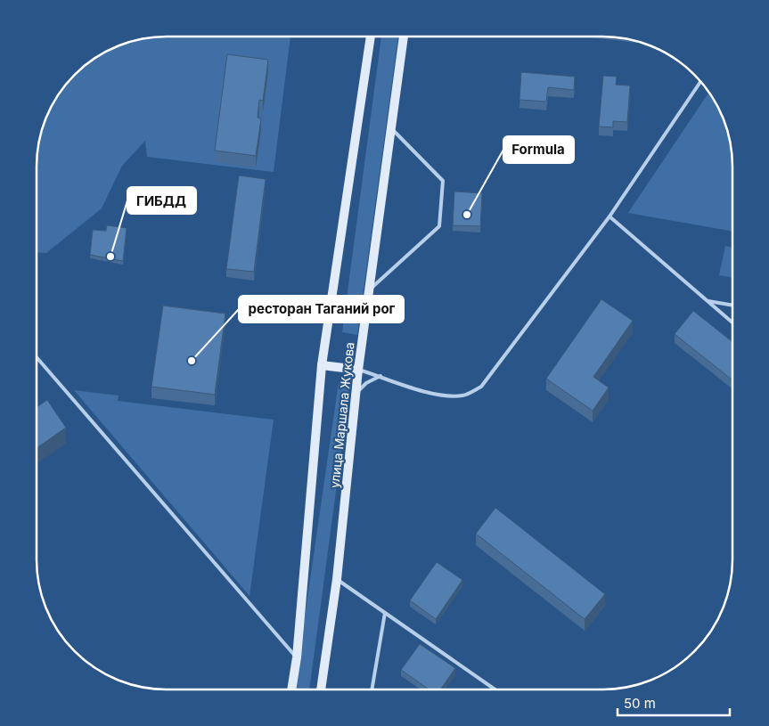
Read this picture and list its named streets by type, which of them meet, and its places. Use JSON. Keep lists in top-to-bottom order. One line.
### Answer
{"streets":{"main road":["улица Маршала Жукова"]},"places":["Formula","ГИБДД","ресторан Таганий рог"],"scale_bar":"50 m"}
